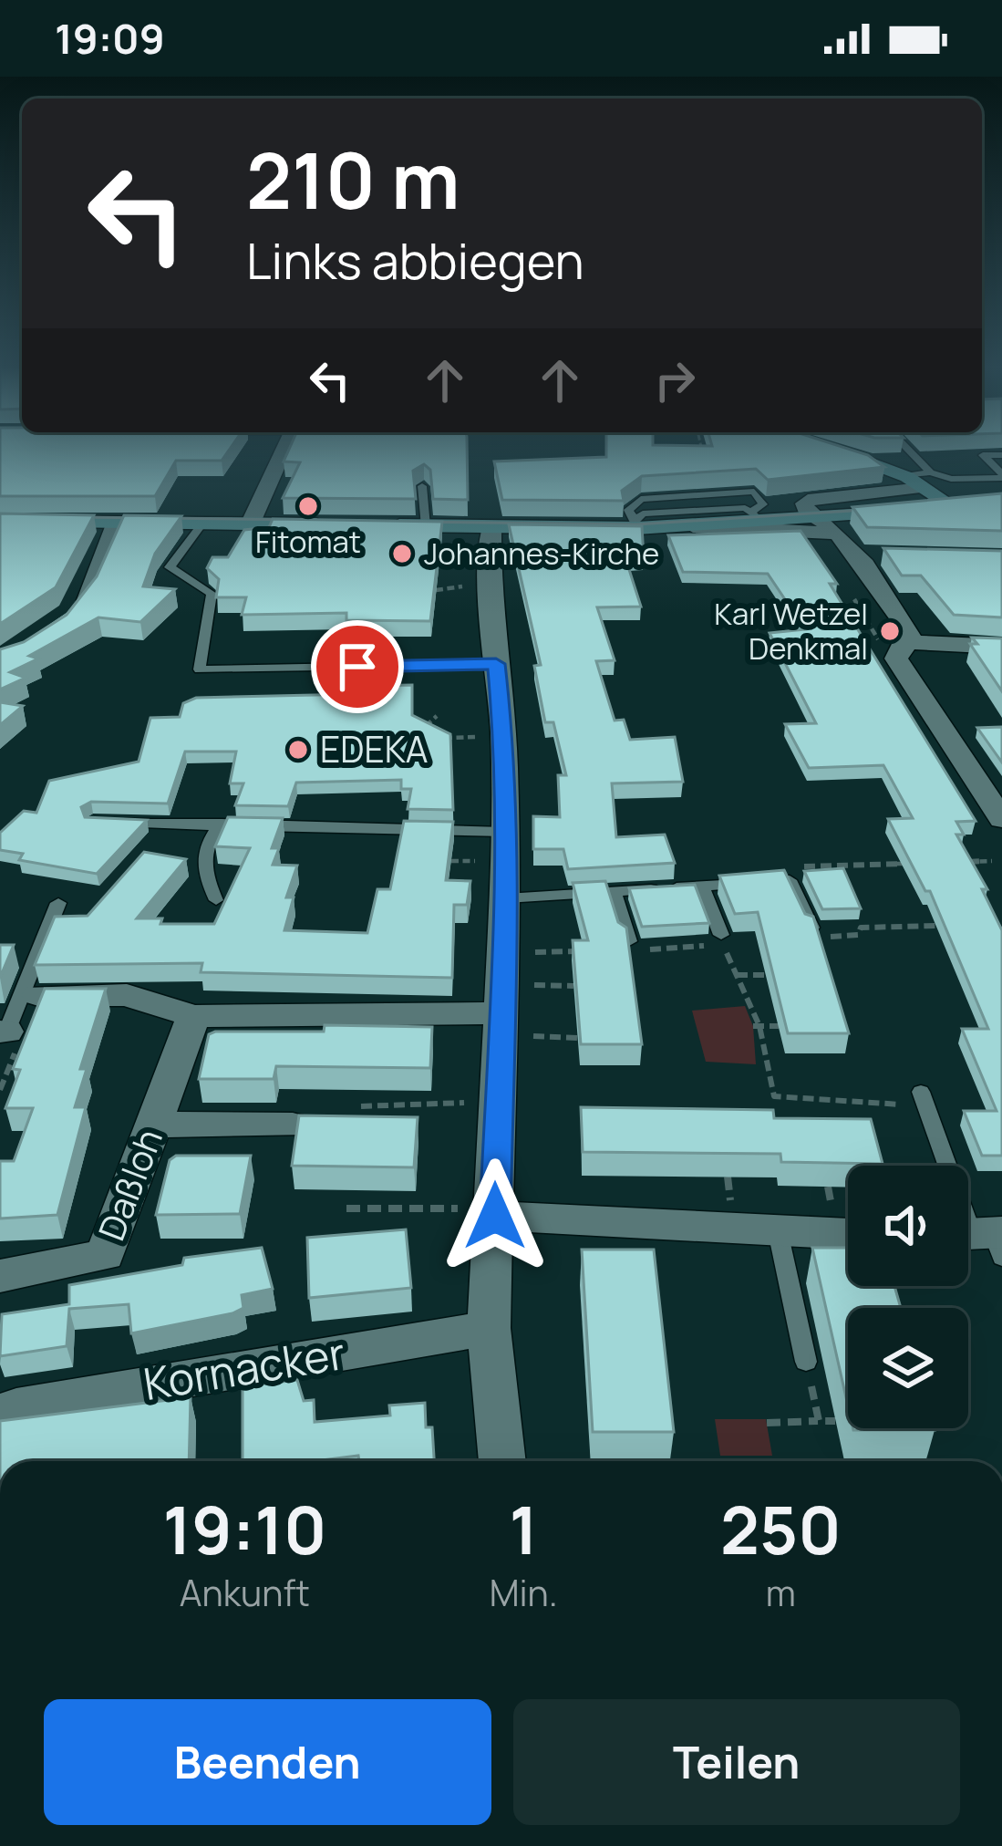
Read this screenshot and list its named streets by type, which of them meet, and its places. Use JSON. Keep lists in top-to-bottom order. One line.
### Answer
{"streets":{"street":["Daßloh","Kornacker"]},"places":["Fitomat","Johannes-Kirche","Karl Wetzel Denkmal","EDEKA"],"page":{"status":"19:09","turn":["210 m","Links abbiegen"],"eta":["19:10","Ankunft","1","Min.","250","m"],"buttons":["Beenden","Teilen"]}}
